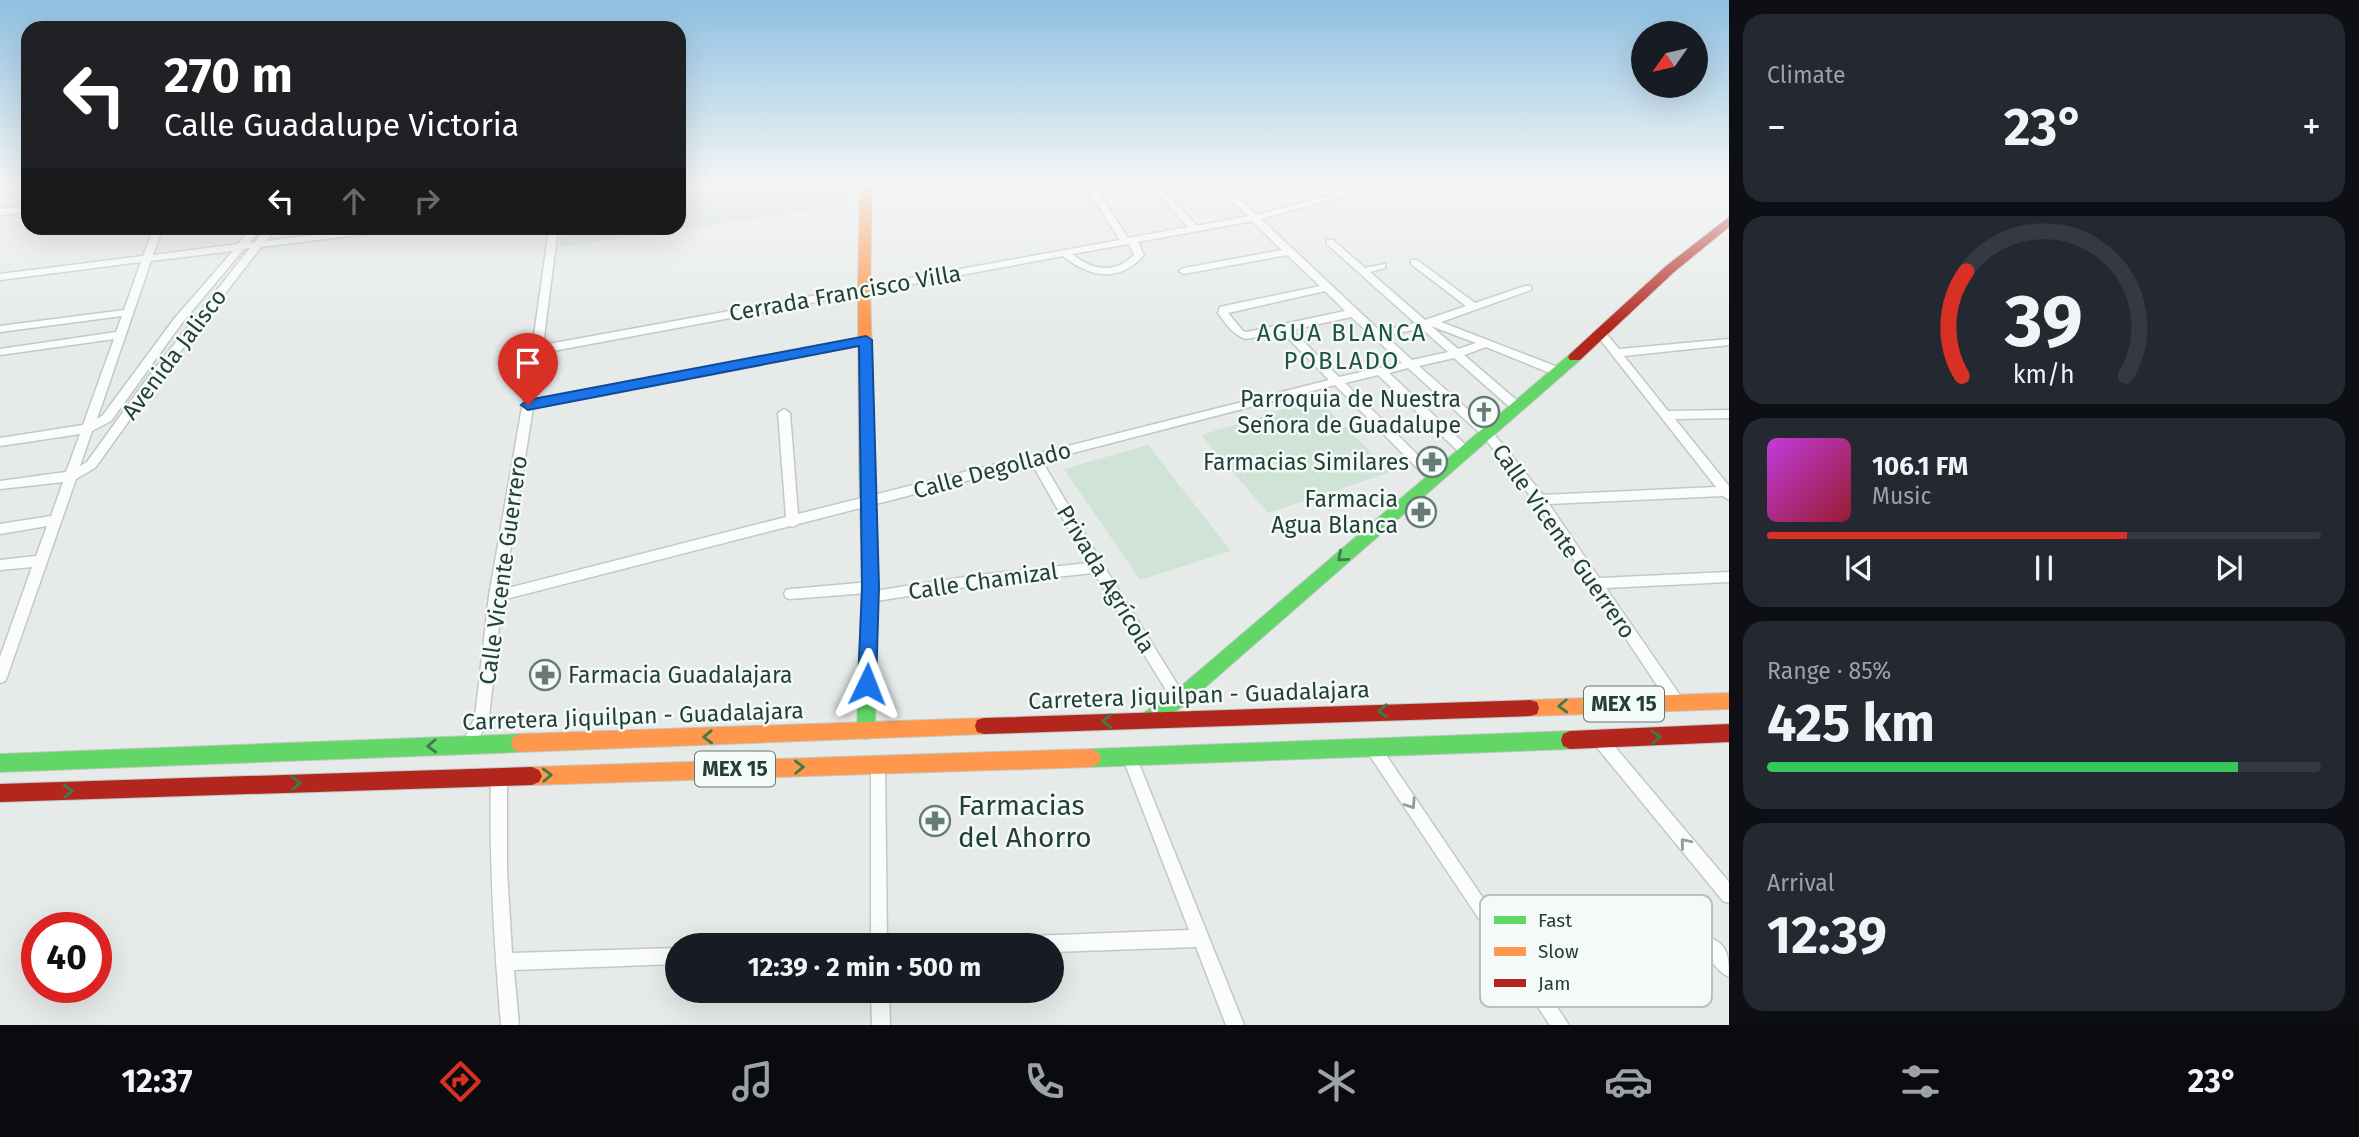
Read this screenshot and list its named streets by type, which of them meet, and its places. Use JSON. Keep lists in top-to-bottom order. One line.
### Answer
{"streets":{"main road":["Carretera Jiquilpan - Guadalajara","MEX 15"],"street":["Cerrada Francisco Villa","Avenida Jalisco","Calle Degollado","Calle Vicente Guerrero","Privada Agrícola","Calle Chamizal"]},"crossings":[["Cerrada Francisco Villa","Calle Vicente Guerrero"],["Calle Degollado","Calle Vicente Guerrero"],["Calle Degollado","Privada Agrícola"],["Calle Vicente Guerrero","Carretera Jiquilpan - Guadalajara"],["Privada Agrícola","Calle Chamizal"]],"districts":["AGUA BLANCA POBLADO"],"places":{"church":["Parroquia de Nuestra Señora de Guadalupe"],"pharmacy":["Farmacias Similares","Farmacia Agua Blanca","Farmacia Guadalajara","Farmacias del Ahorro"]},"legend":["Fast","Slow","Jam"],"north":"bottom left","page":{"tile":["Climate",["Range · 85%","425 km"],["Arrival","12:39"]],"turn":["270 m","Calle Guadalupe Victoria"],"heat":["−","23°","+"],"song":["106.1 FM","Music"],"limit":"40","trip":"12:39 · 2 min · 500 m","tabs":["12:37","23°"],"gauge":["39","km/h"]}}
